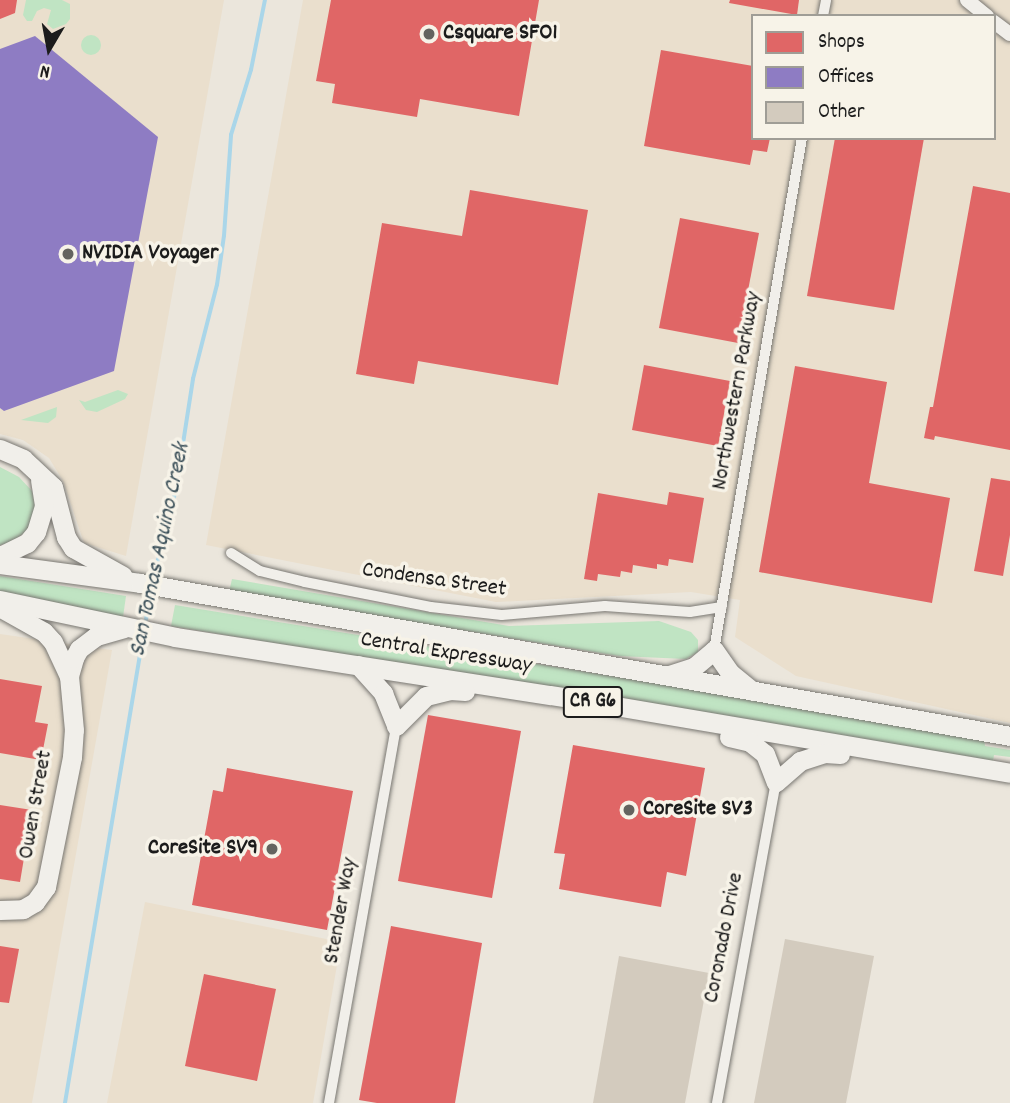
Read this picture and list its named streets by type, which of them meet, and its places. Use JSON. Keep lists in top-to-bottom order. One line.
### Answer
{"streets":{"highway":["Central Expressway","CR G6","Owen Street"],"street":["Northwestern Parkway","Condensa Street","Stender Way","Coronado Drive"]},"crossings":[["Northwestern Parkway","Condensa Street"]],"water":["San Tomas Aquino Creek"],"places":["Csquare SFO1","NVIDIA Voyager","CoreSite SV3","CoreSite SV9"],"legend":["Shops","Offices","Other"],"north":"bottom"}
